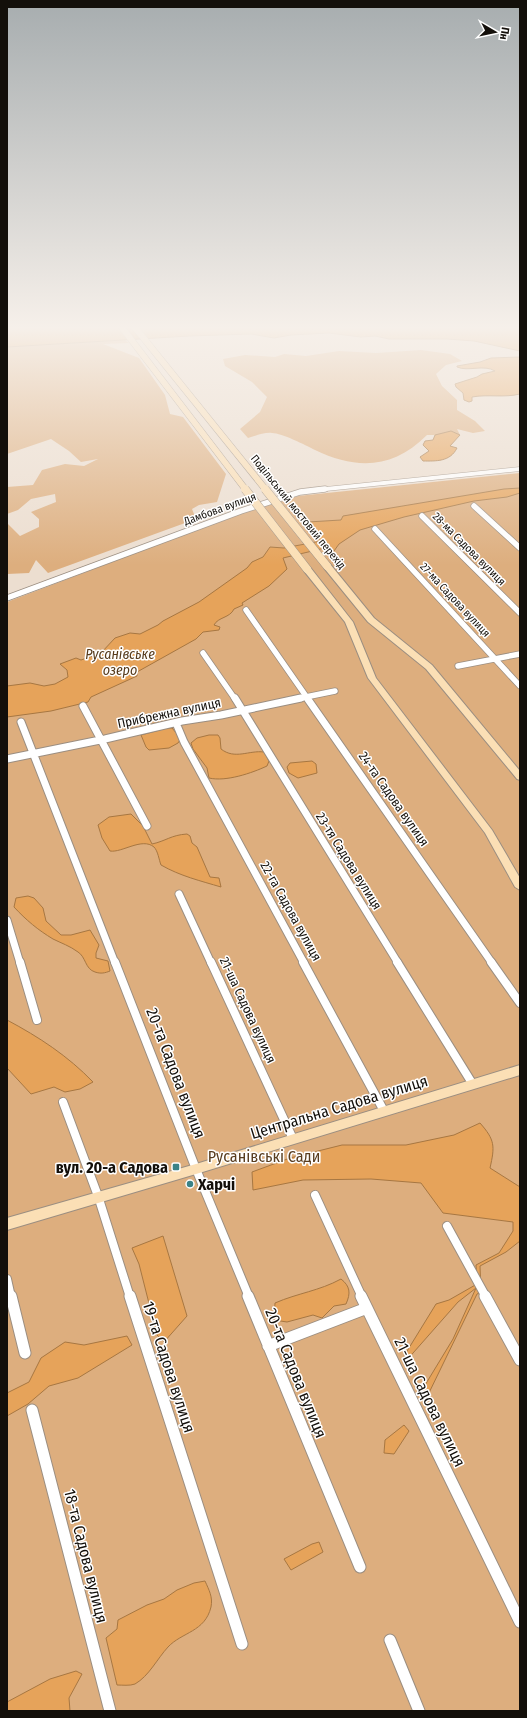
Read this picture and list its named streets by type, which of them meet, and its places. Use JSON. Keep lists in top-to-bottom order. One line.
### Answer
{"streets":{"main road":["Подільський мостовий перехід","Центральна Садова вулиця"],"street":["Дамбова вулиця","28-ма Садова вулиця","27-ма Садова вулиця","Прибрежна вулиця","24-та Садова вулиця","23-тя Садова вулиця","22-га Садова вулиця","21-ша Садова вулиця","20-та Садова вулиця","19-та Садова вулиця","18-та Садова вулиця"]},"crossings":[["Прибрежна вулиця","24-та Садова вулиця"],["Прибрежна вулиця","23-тя Садова вулиця"],["Прибрежна вулиця","22-га Садова вулиця"],["Прибрежна вулиця","20-та Садова вулиця"],["23-тя Садова вулиця","Центральна Садова вулиця"],["22-га Садова вулиця","Центральна Садова вулиця"],["21-ша Садова вулиця","Центральна Садова вулиця"],["20-та Садова вулиця","Центральна Садова вулиця"],["Центральна Садова вулиця","19-та Садова вулиця"]],"water":["Русанівське озеро"],"parks":["Русанівські Сади"],"places":{"transit":["вул. 20-а Садова"],"other":["Харчі"]},"north":"right"}
